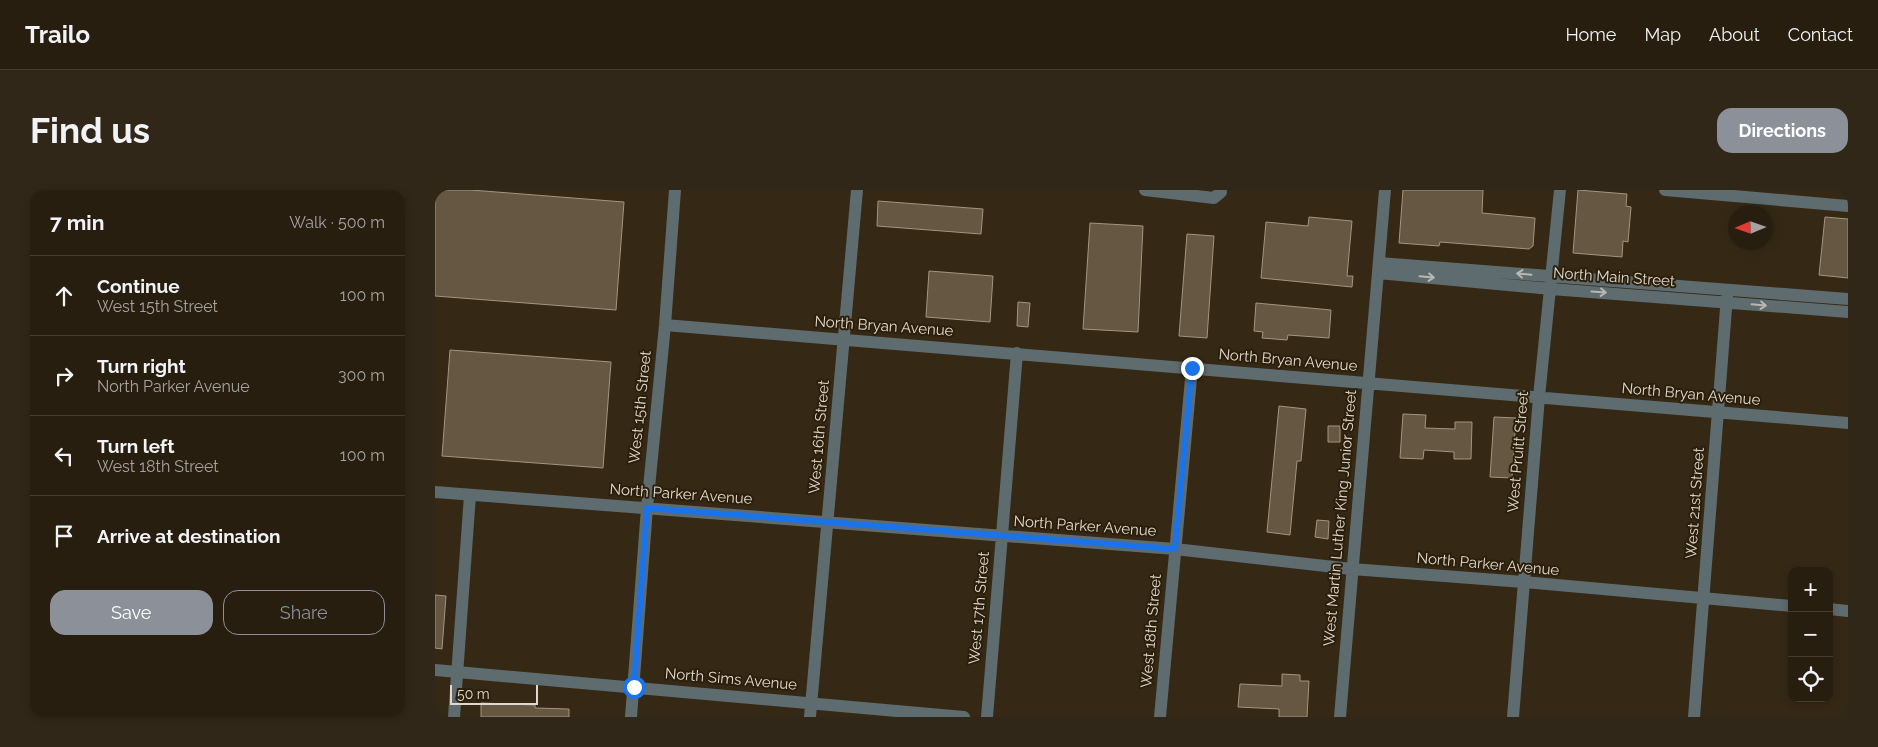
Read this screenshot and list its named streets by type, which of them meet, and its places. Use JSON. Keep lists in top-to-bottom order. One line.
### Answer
{"streets":{"street":["North Main Street","North Bryan Avenue","West 15th Street","West 16th Street","West Pruitt Street","North Parker Avenue","West 21st Street","West Martin Luther King Junior Street","West 17th Street","West 18th Street","North Sims Avenue"]},"crossings":[["North Main Street","West Pruitt Street"],["North Main Street","West 21st Street"],["North Main Street","West Martin Luther King Junior Street"],["North Bryan Avenue","West 15th Street"],["North Bryan Avenue","West 16th Street"],["North Bryan Avenue","West Pruitt Street"],["North Bryan Avenue","West 21st Street"],["North Bryan Avenue","West Martin Luther King Junior Street"],["North Bryan Avenue","West 17th Street"],["North Bryan Avenue","West 18th Street"],["West 15th Street","North Parker Avenue"],["West 15th Street","North Sims Avenue"],["West 16th Street","North Parker Avenue"],["West 16th Street","North Sims Avenue"],["West Pruitt Street","North Parker Avenue"],["North Parker Avenue","West 21st Street"],["North Parker Avenue","West Martin Luther King Junior Street"],["North Parker Avenue","West 17th Street"],["North Parker Avenue","West 18th Street"]],"scale_bar":"50 m","north":"left","page":{"header":"Trailo","nav":["Home","Map","About","Contact"],"buttons":["Directions",["Save","Share"]],"title":"Find us","heading":["7 min","Walk · 500 m"],"list":[["Continue","West 15th Street","100 m"],["Turn right","North Parker Avenue","300 m"],["Turn left","West 18th Street","100 m"],"Arrive at destination"],"map_buttons":["+","−"],"scale":"50 m"}}
